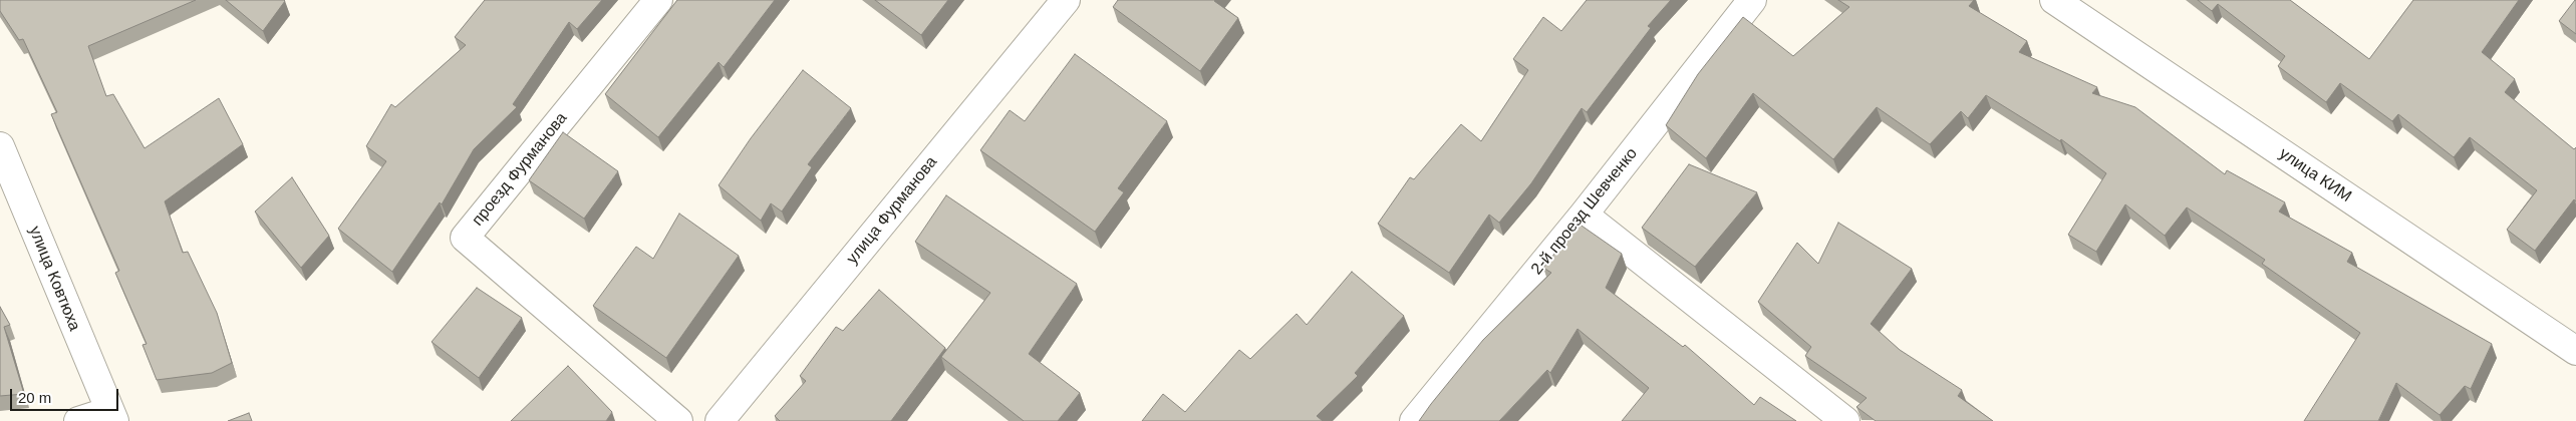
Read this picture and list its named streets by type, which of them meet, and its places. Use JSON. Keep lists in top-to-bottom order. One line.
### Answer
{"streets":{"street":["проезд Фурманова","улица КИМ","улица Фурманова","2-й проезд Шевченко","улица Ковтюха"]},"scale_bar":"20 m"}
